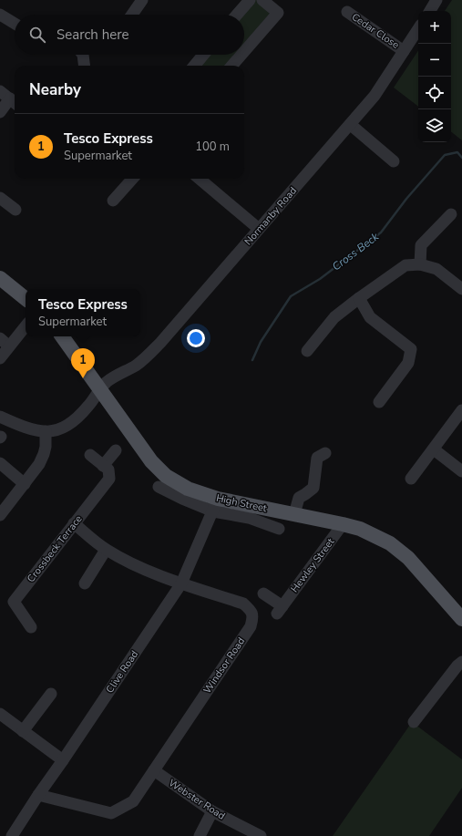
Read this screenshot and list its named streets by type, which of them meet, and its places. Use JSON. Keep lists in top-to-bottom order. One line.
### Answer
{"streets":{"main road":["High Street"],"street":["Cedar Close","Normanby Road","Crossbeck Terrace","Hewley Street","Windsor Road","Clive Road","Webster Road"]},"crossings":[["Cedar Close","Normanby Road"],["Normanby Road","High Street"],["High Street","Hewley Street"],["High Street","Clive Road"],["Crossbeck Terrace","Windsor Road"],["Windsor Road","Clive Road"],["Windsor Road","Webster Road"]],"water":["Cross Beck"],"page":{"map_buttons":["+","−"],"search":"Search here","heading":"Nearby","list":[{"mark":"1","name":"Tesco Express","note":"Supermarket","value":"100 m"}],"popup":["Tesco Express","Supermarket"],"pins":"1"}}
